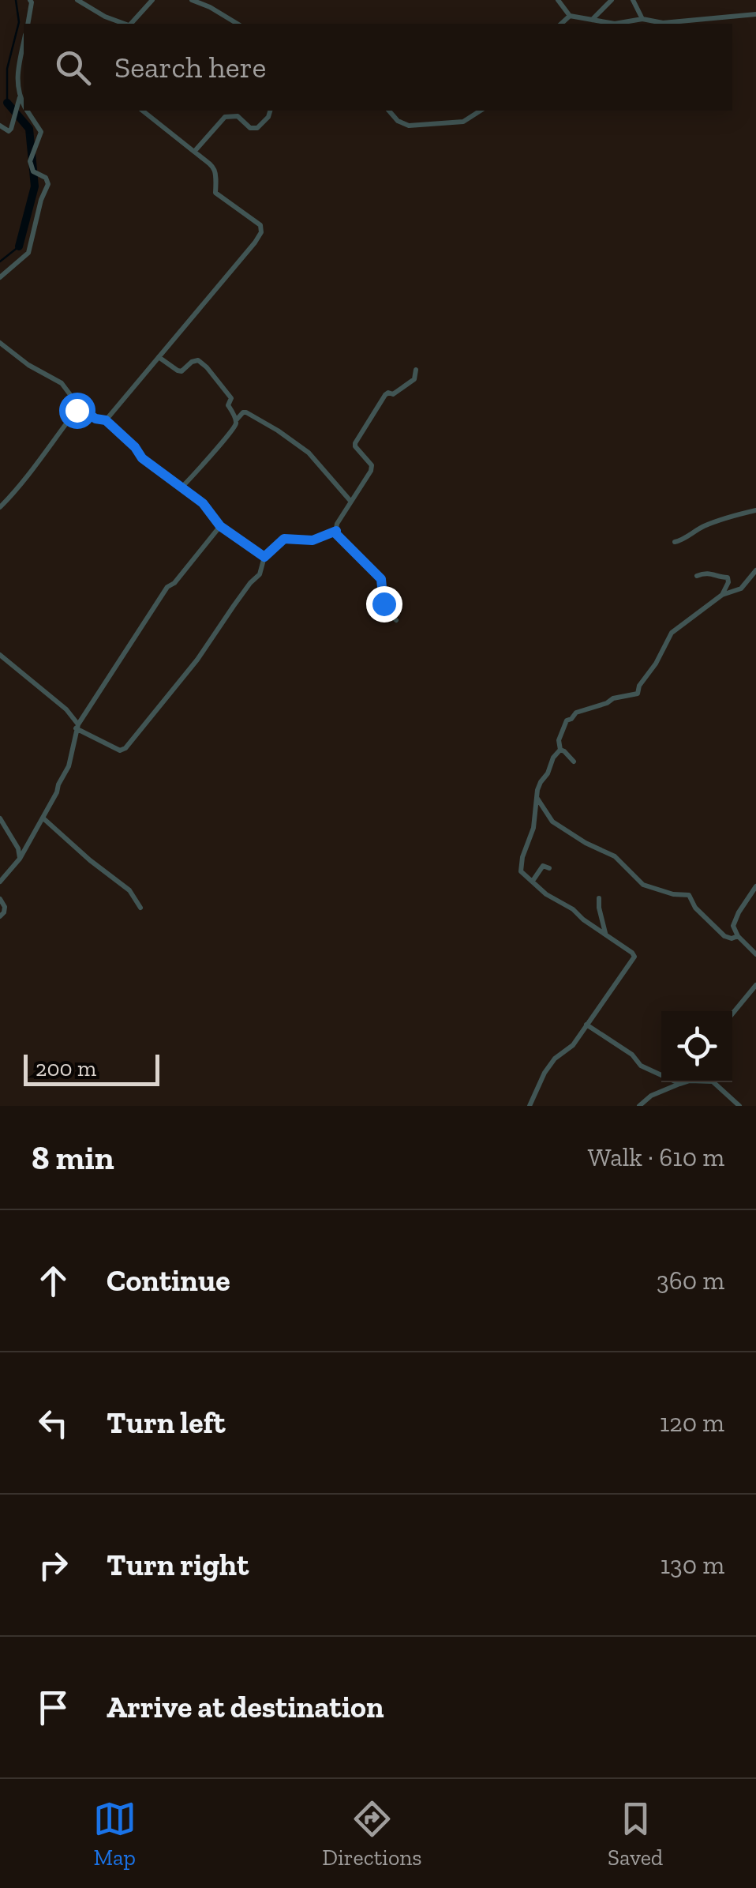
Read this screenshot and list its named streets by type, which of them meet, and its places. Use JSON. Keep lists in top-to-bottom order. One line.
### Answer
{"scale_bar":"200 m","page":{"search":"Search here","scale":"200 m","heading":["8 min","Walk · 610 m"],"list":[["Continue","360 m"],["Turn left","120 m"],["Turn right","130 m"],"Arrive at destination"],"nav":["Map","Directions","Saved"]}}
